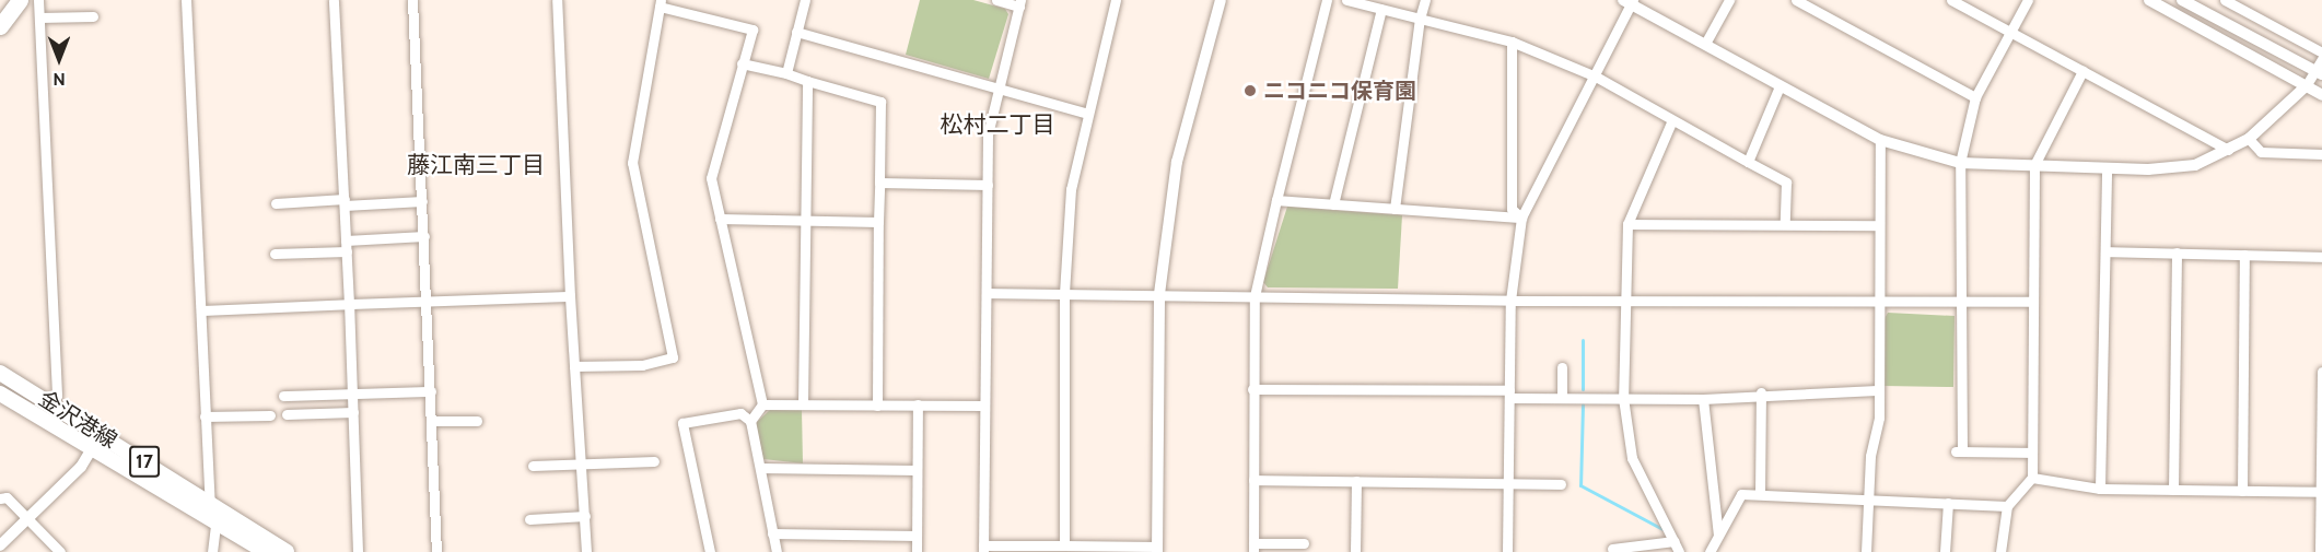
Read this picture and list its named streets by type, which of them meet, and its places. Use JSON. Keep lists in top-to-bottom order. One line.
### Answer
{"streets":{"main road":["金沢港線","17"]},"districts":["松村二丁目","藤江南三丁目"],"places":["ニコニコ保育園"],"north":"bottom"}
